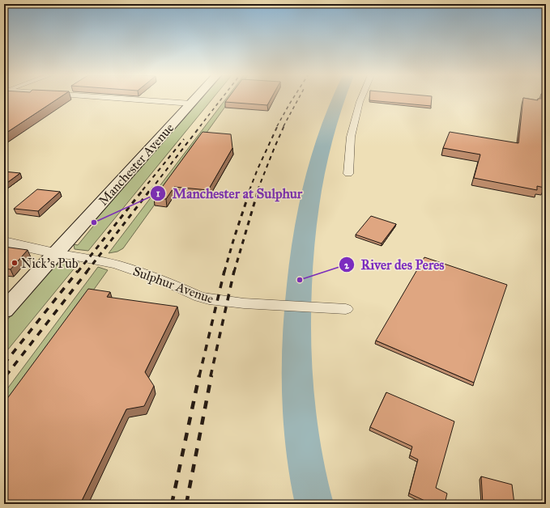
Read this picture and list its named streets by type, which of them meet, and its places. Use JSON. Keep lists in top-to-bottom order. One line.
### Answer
{"streets":{"main road":["Manchester Avenue"],"street":["Sulphur Avenue"]},"crossings":[["Manchester Avenue","Sulphur Avenue"]],"places":["Manchester at Sulphur","Nick's Pub","River des Peres"]}
